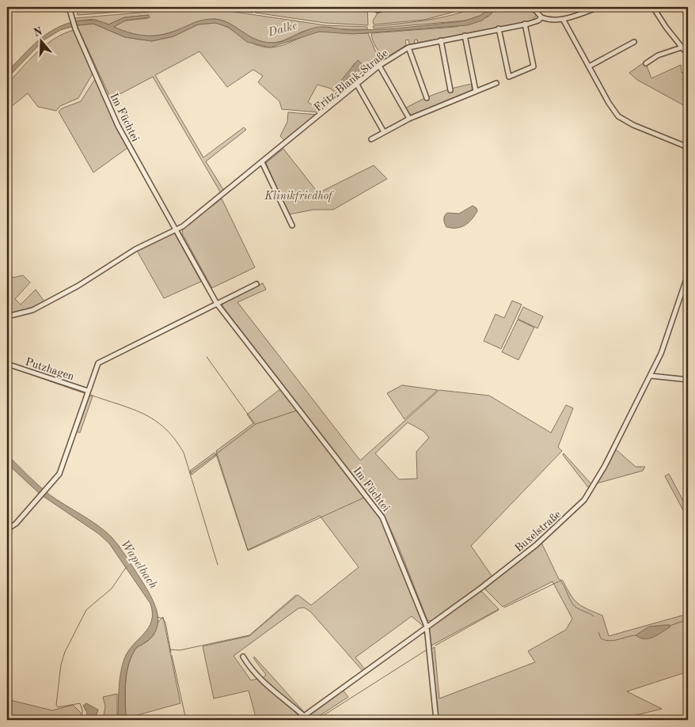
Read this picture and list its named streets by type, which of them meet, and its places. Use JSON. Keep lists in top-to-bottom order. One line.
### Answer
{"streets":{"street":["Fritz-Blank-Straße","Im Füchtei","Putzhagen","Buxelstraße"]},"crossings":[["Fritz-Blank-Straße","Im Füchtei"],["Im Füchtei","Buxelstraße"]],"water":["Dalke","Wapelbach"],"parks":["Klinikfriedhof"],"north":"top"}
